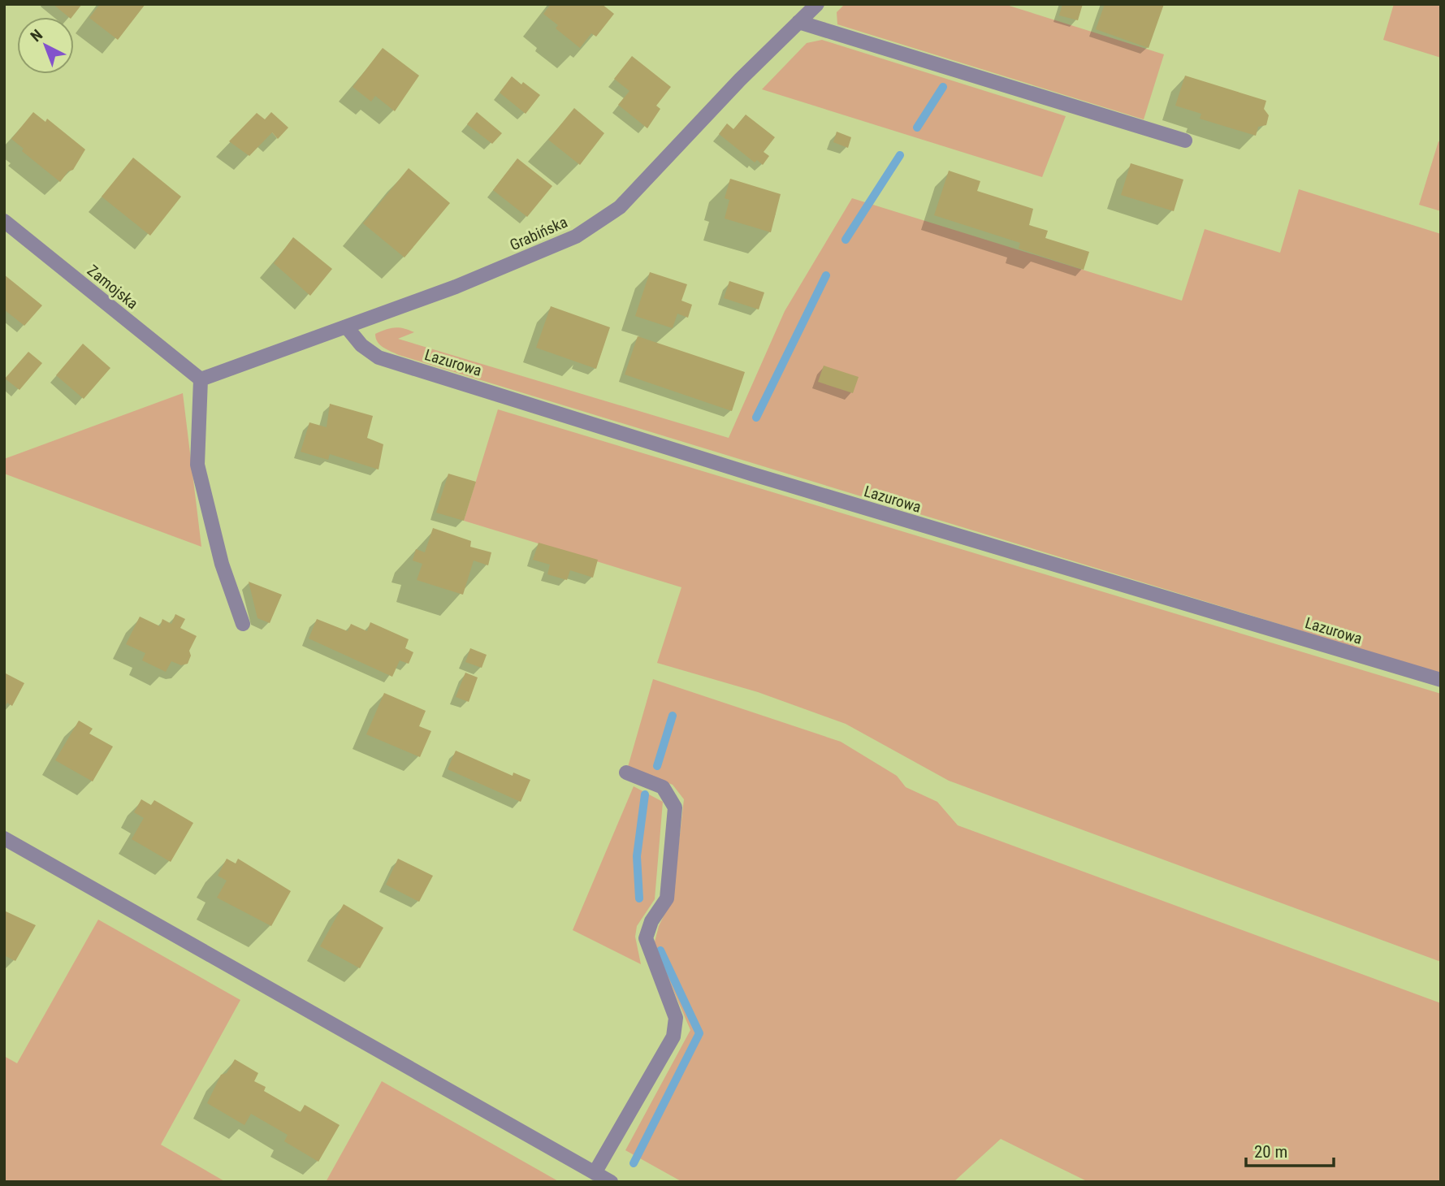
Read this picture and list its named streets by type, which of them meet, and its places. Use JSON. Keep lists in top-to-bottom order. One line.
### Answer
{"streets":{"street":["Grabińska","Zamojska","Lazurowa"]},"crossings":[["Grabińska","Zamojska"],["Grabińska","Lazurowa"]],"scale_bar":"20 m","north":"top left"}
